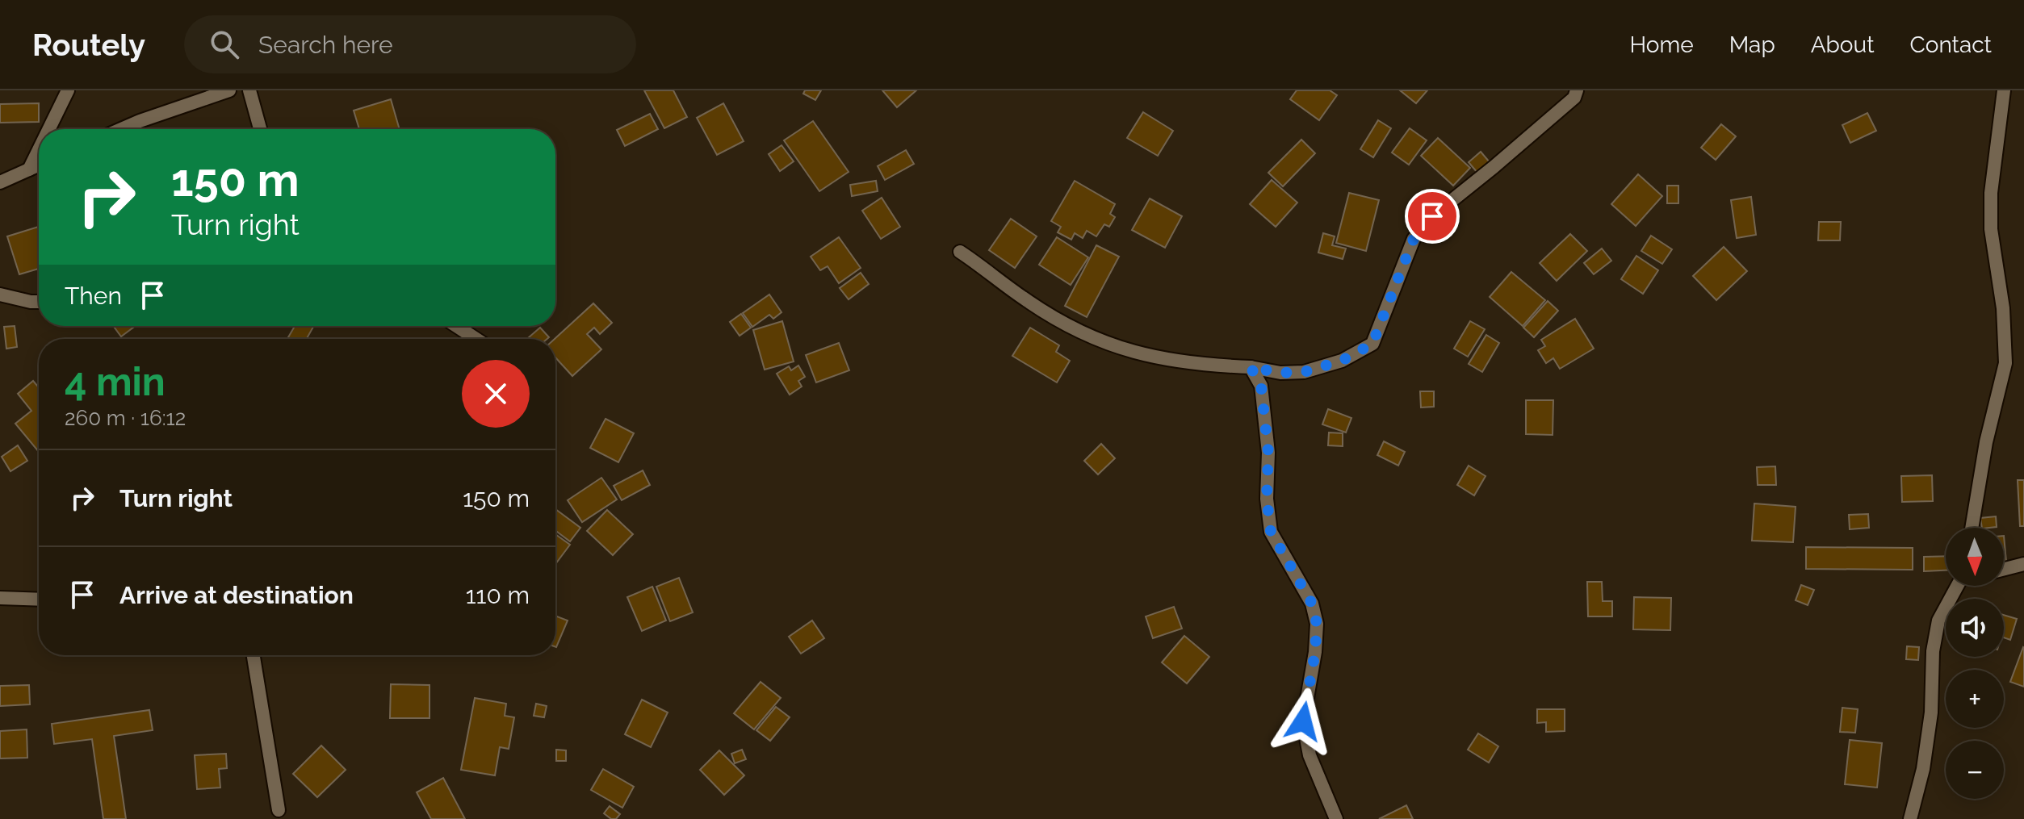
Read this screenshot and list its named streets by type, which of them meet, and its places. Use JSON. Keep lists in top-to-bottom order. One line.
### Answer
{"north":"bottom","page":{"header":"Routely","search":"Search here","nav":["Home","Map","About","Contact"],"turn":["150 m","Turn right"],"then":"Then","heading":["4 min","260 m · 16:12"],"list":[{"name":"Turn right","value":"150 m"},{"name":"Arrive at destination","value":"110 m"}],"map_buttons":["+","−"]}}
